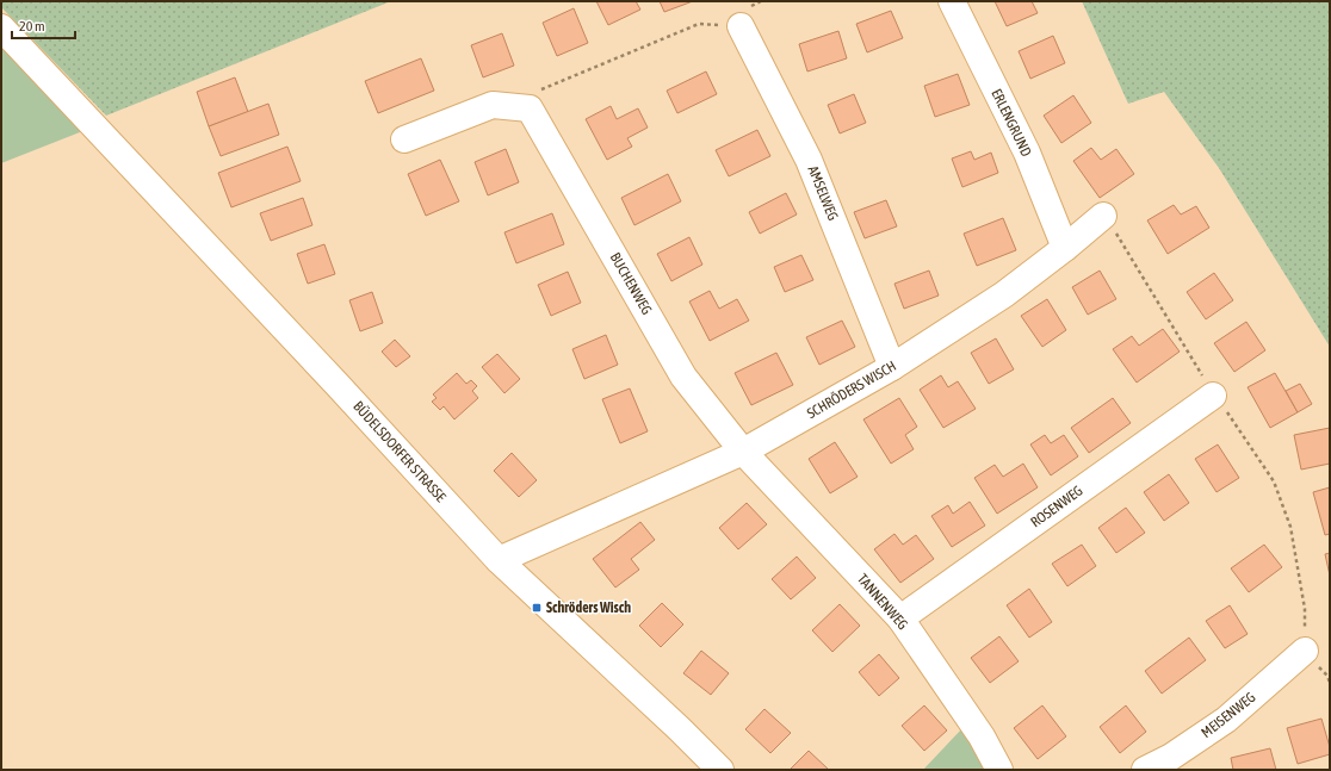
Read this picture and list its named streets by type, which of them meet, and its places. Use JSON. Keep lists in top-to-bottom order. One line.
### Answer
{"streets":{"street":["ERLENGRUND","AMSELWEG","BUCHENWEG","SCHRÖDERS WISCH","BÜDELSDORFER STRASSE","ROSENWEG","TANNENWEG","MEISENWEG"]},"crossings":[["ERLENGRUND","SCHRÖDERS WISCH"],["AMSELWEG","SCHRÖDERS WISCH"],["BUCHENWEG","SCHRÖDERS WISCH"],["BUCHENWEG","TANNENWEG"],["SCHRÖDERS WISCH","BÜDELSDORFER STRASSE"],["SCHRÖDERS WISCH","TANNENWEG"],["ROSENWEG","TANNENWEG"]],"places":{"transit":["Schröders Wisch"]},"scale_bar":"20 m"}
